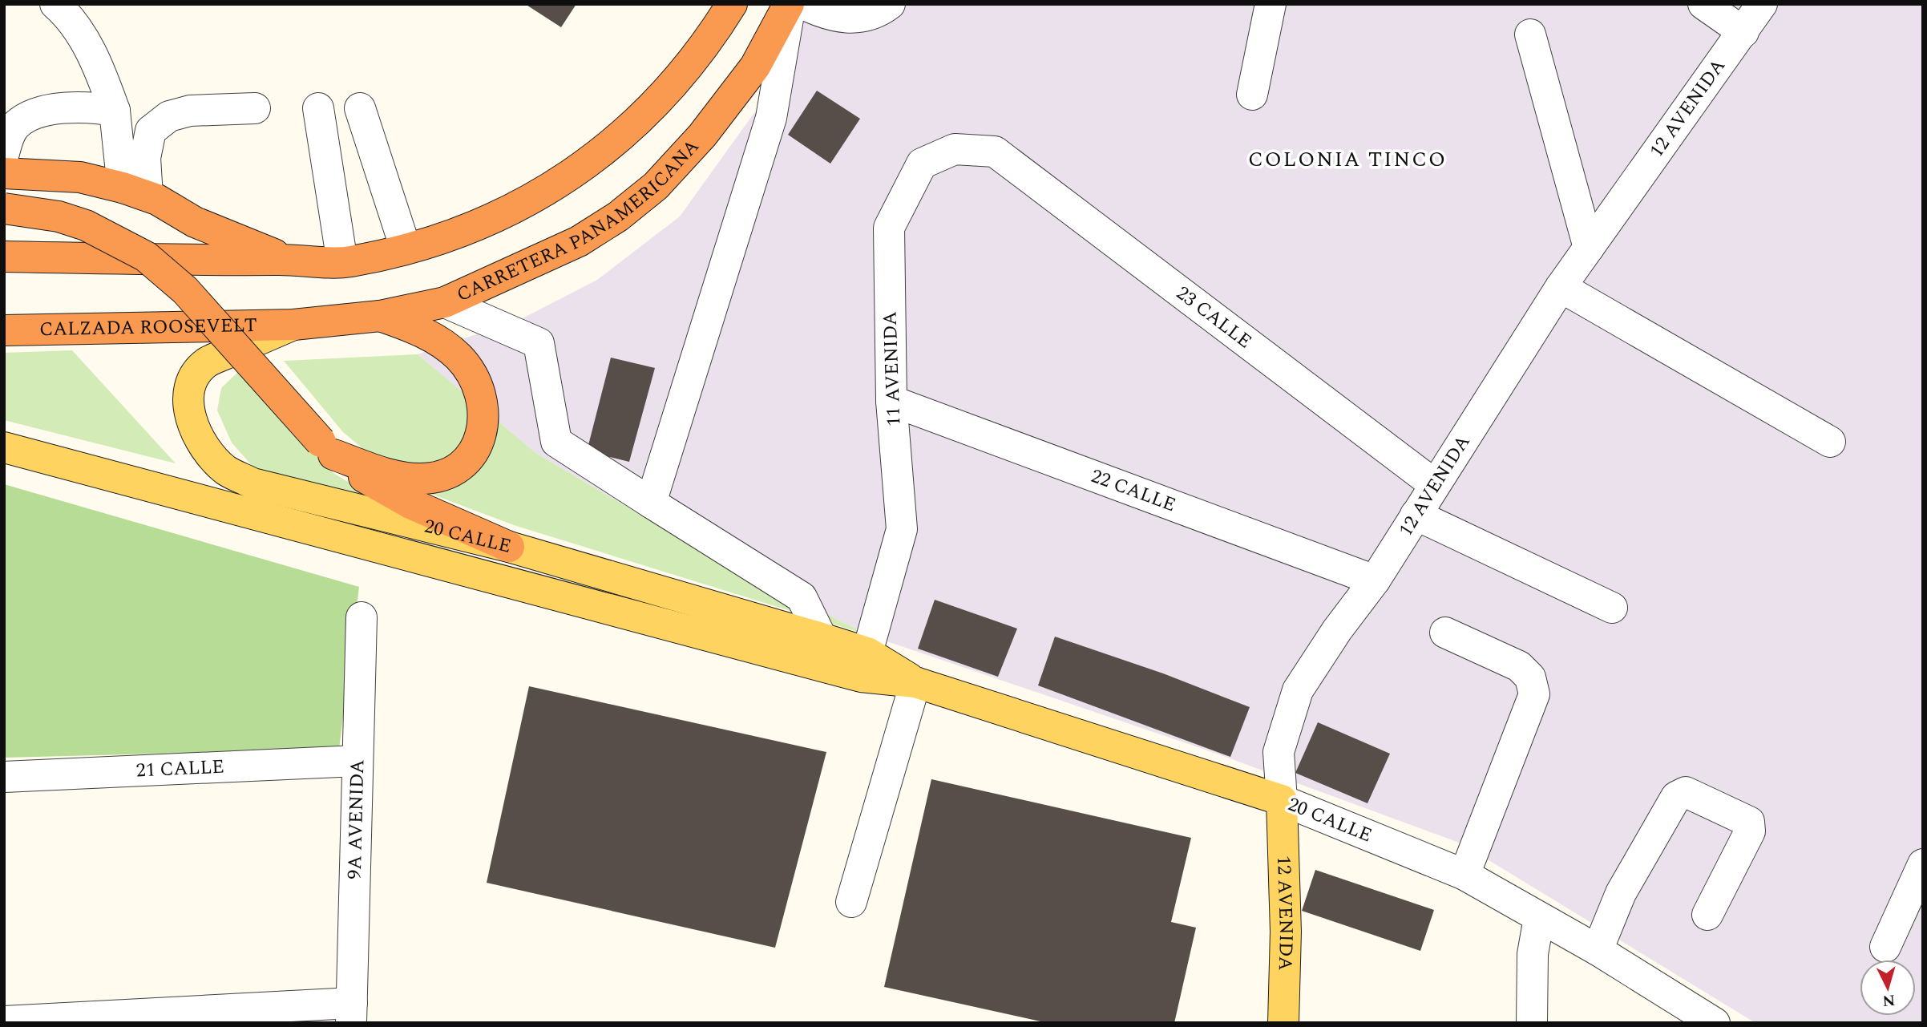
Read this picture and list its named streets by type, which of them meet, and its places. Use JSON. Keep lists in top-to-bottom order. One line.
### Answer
{"streets":{"highway":["CARRETERA PANAMERICANA","CALZADA ROOSEVELT"],"main road":["12 AVENIDA","20 CALLE"],"street":["23 CALLE","11 AVENIDA","22 CALLE","21 CALLE","9A AVENIDA"]},"crossings":[["12 AVENIDA","23 CALLE"],["12 AVENIDA","22 CALLE"],["12 AVENIDA","20 CALLE"],["CARRETERA PANAMERICANA","CALZADA ROOSEVELT"],["CARRETERA PANAMERICANA","20 CALLE"],["23 CALLE","11 AVENIDA"],["CALZADA ROOSEVELT","20 CALLE"],["11 AVENIDA","22 CALLE"],["11 AVENIDA","20 CALLE"],["21 CALLE","9A AVENIDA"]],"districts":["COLONIA TINCO"],"north":"bottom"}
